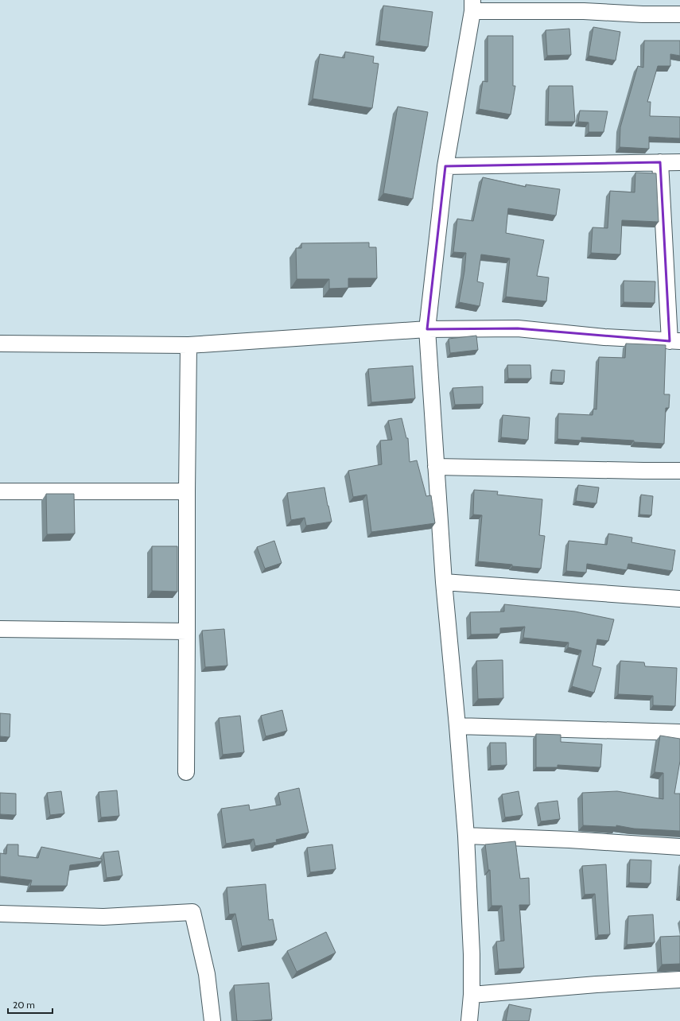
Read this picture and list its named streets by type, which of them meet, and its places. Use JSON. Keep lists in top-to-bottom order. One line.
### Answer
{"scale_bar":"20 m"}
